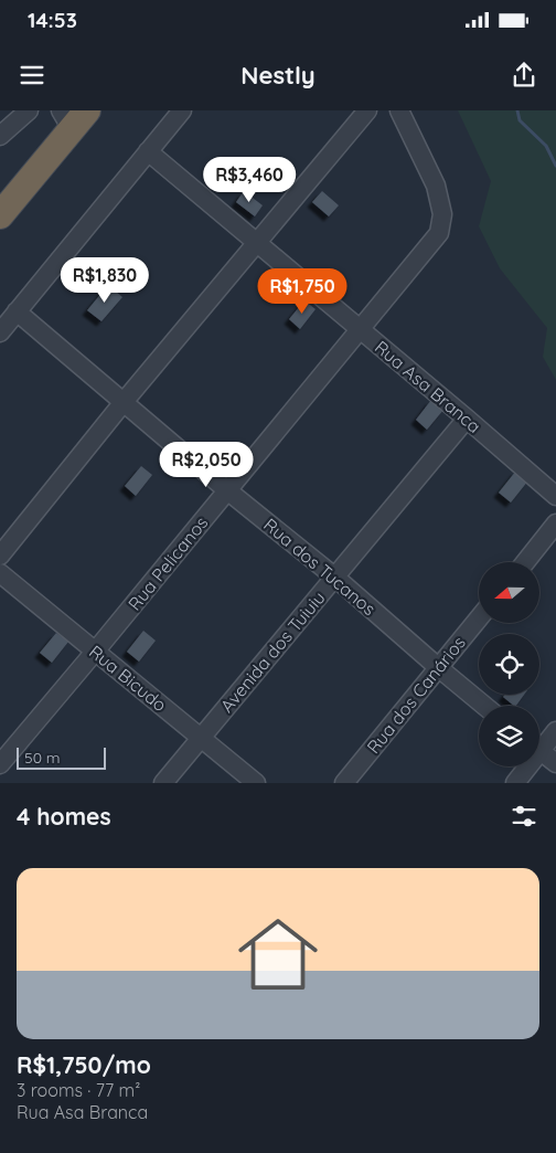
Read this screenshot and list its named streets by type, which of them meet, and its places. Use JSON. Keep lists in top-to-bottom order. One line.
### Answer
{"streets":{"street":["Rua Asa Branca","Rua Pelicanos","Rua dos Tucanos","Avenida dos Tuiuiu","Rua Bicudo","Rua dos Canários"]},"crossings":[["Rua Asa Branca","Rua Pelicanos"],["Rua Asa Branca","Avenida dos Tuiuiu"],["Rua Pelicanos","Rua dos Tucanos"],["Rua Pelicanos","Rua Bicudo"],["Rua dos Tucanos","Avenida dos Tuiuiu"],["Rua dos Tucanos","Rua dos Canários"],["Avenida dos Tuiuiu","Rua Bicudo"]],"scale_bar":"50 m","north":"left","page":{"status":"14:53","header":"Nestly","price":["R$3,460","R$1,830","R$1,750","R$2,050"],"scale":"50 m","heading":"4 homes","list":[{"name":"R$1,750/mo","note":"3 rooms · 77 m² · Rua Asa Branca"}]}}
